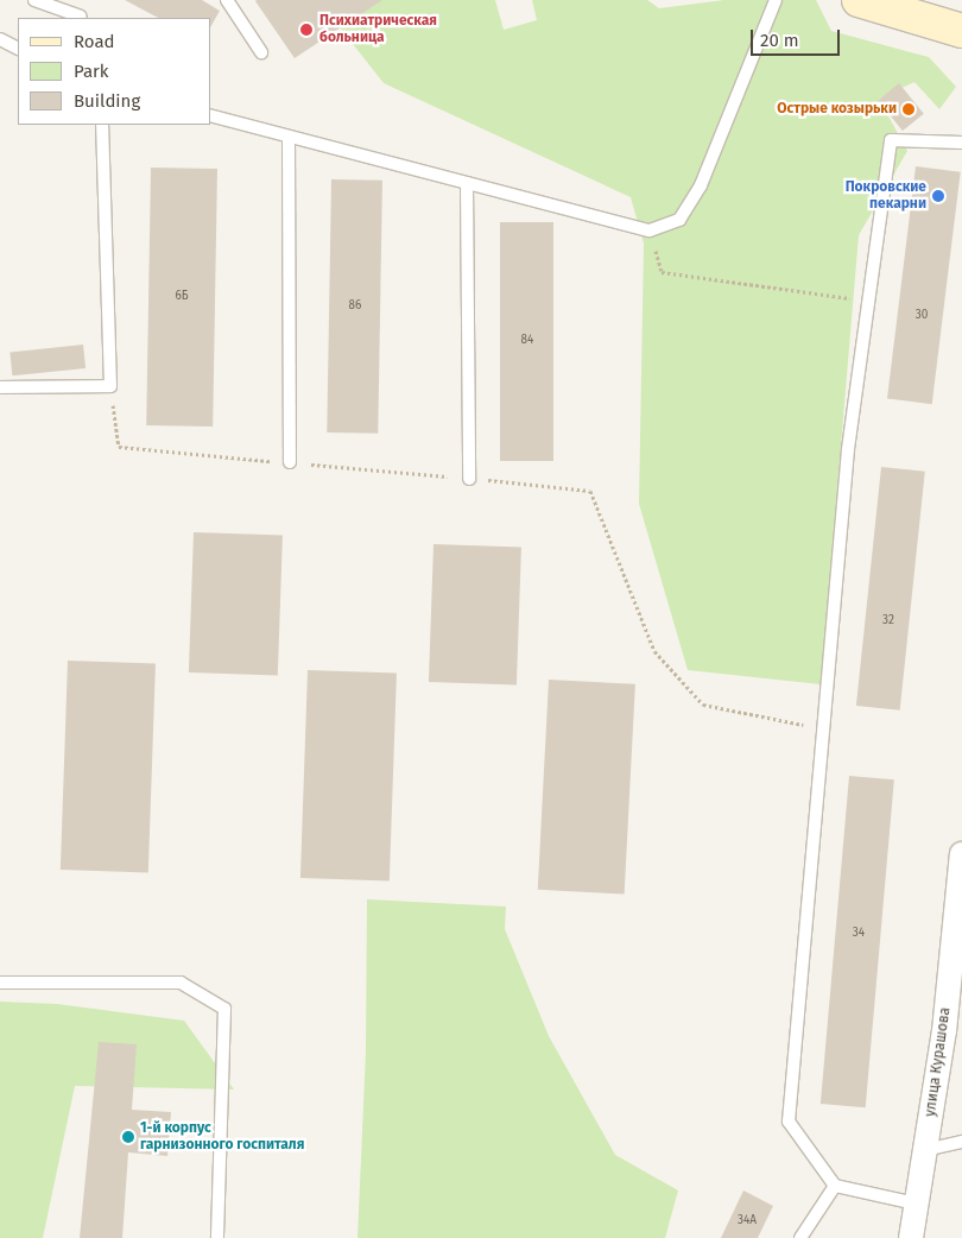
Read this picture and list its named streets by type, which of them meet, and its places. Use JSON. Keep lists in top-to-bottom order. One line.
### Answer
{"streets":{"street":["улица Курашова"]},"places":["Психиатрическая больница","Острые козырьки","Покровские пекарни","1-й корпус гарнизонного госпиталя"],"house_numbers":["6Б","86","30","84","32","34","34А"],"legend":["Road","Park","Building"],"scale_bar":"20 m"}
